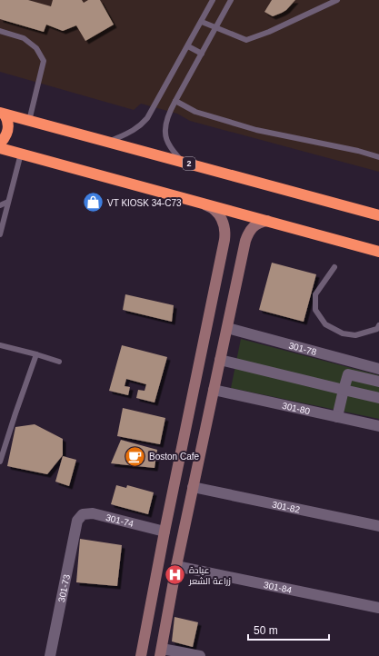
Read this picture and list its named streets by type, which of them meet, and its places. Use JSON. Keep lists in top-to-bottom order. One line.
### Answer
{"streets":{"highway":["2"],"street":["301-78","301-80","301-82","301-74","301-84","301-73"]},"crossings":[["301-74","301-73"]],"places":{"shop":["VT KIOSK 34-C73"],"cafe":["Boston Cafe"],"hospital":["عيادة زراعة الشعر"]},"scale_bar":"50 m"}
